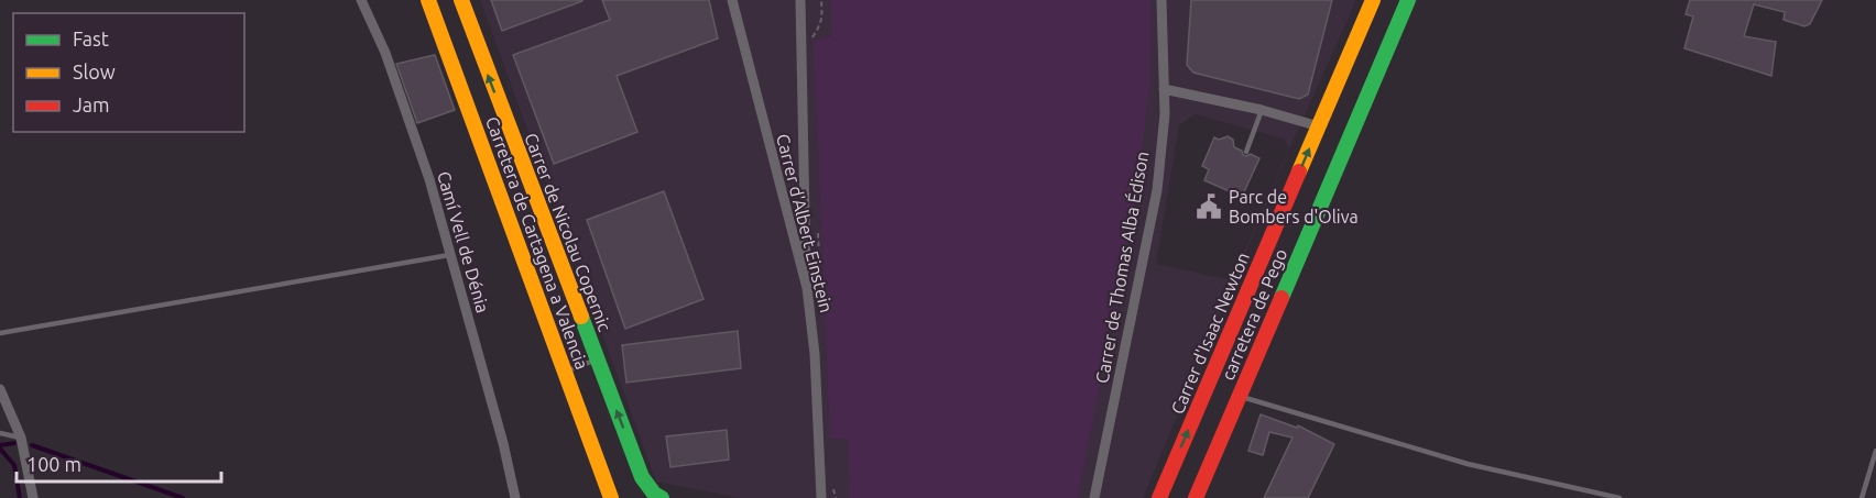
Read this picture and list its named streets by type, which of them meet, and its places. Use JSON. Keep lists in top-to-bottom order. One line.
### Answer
{"streets":{"street":["Carrer d'Albert Einstein","Carrer de Nicolau Copernic","Camí Vell de Dénia","Carretera de Cartagena a Valencia","Carrer de Thomas Alba Édison","carretera de Pego","Carrer d'Isaac Newton"]},"one_way":["Carrer de Nicolau Copernic","Carrer d'Isaac Newton"],"places":{"public building":["Parc de Bombers d'Oliva"]},"legend":["Fast","Slow","Jam"],"scale_bar":"100 m"}
